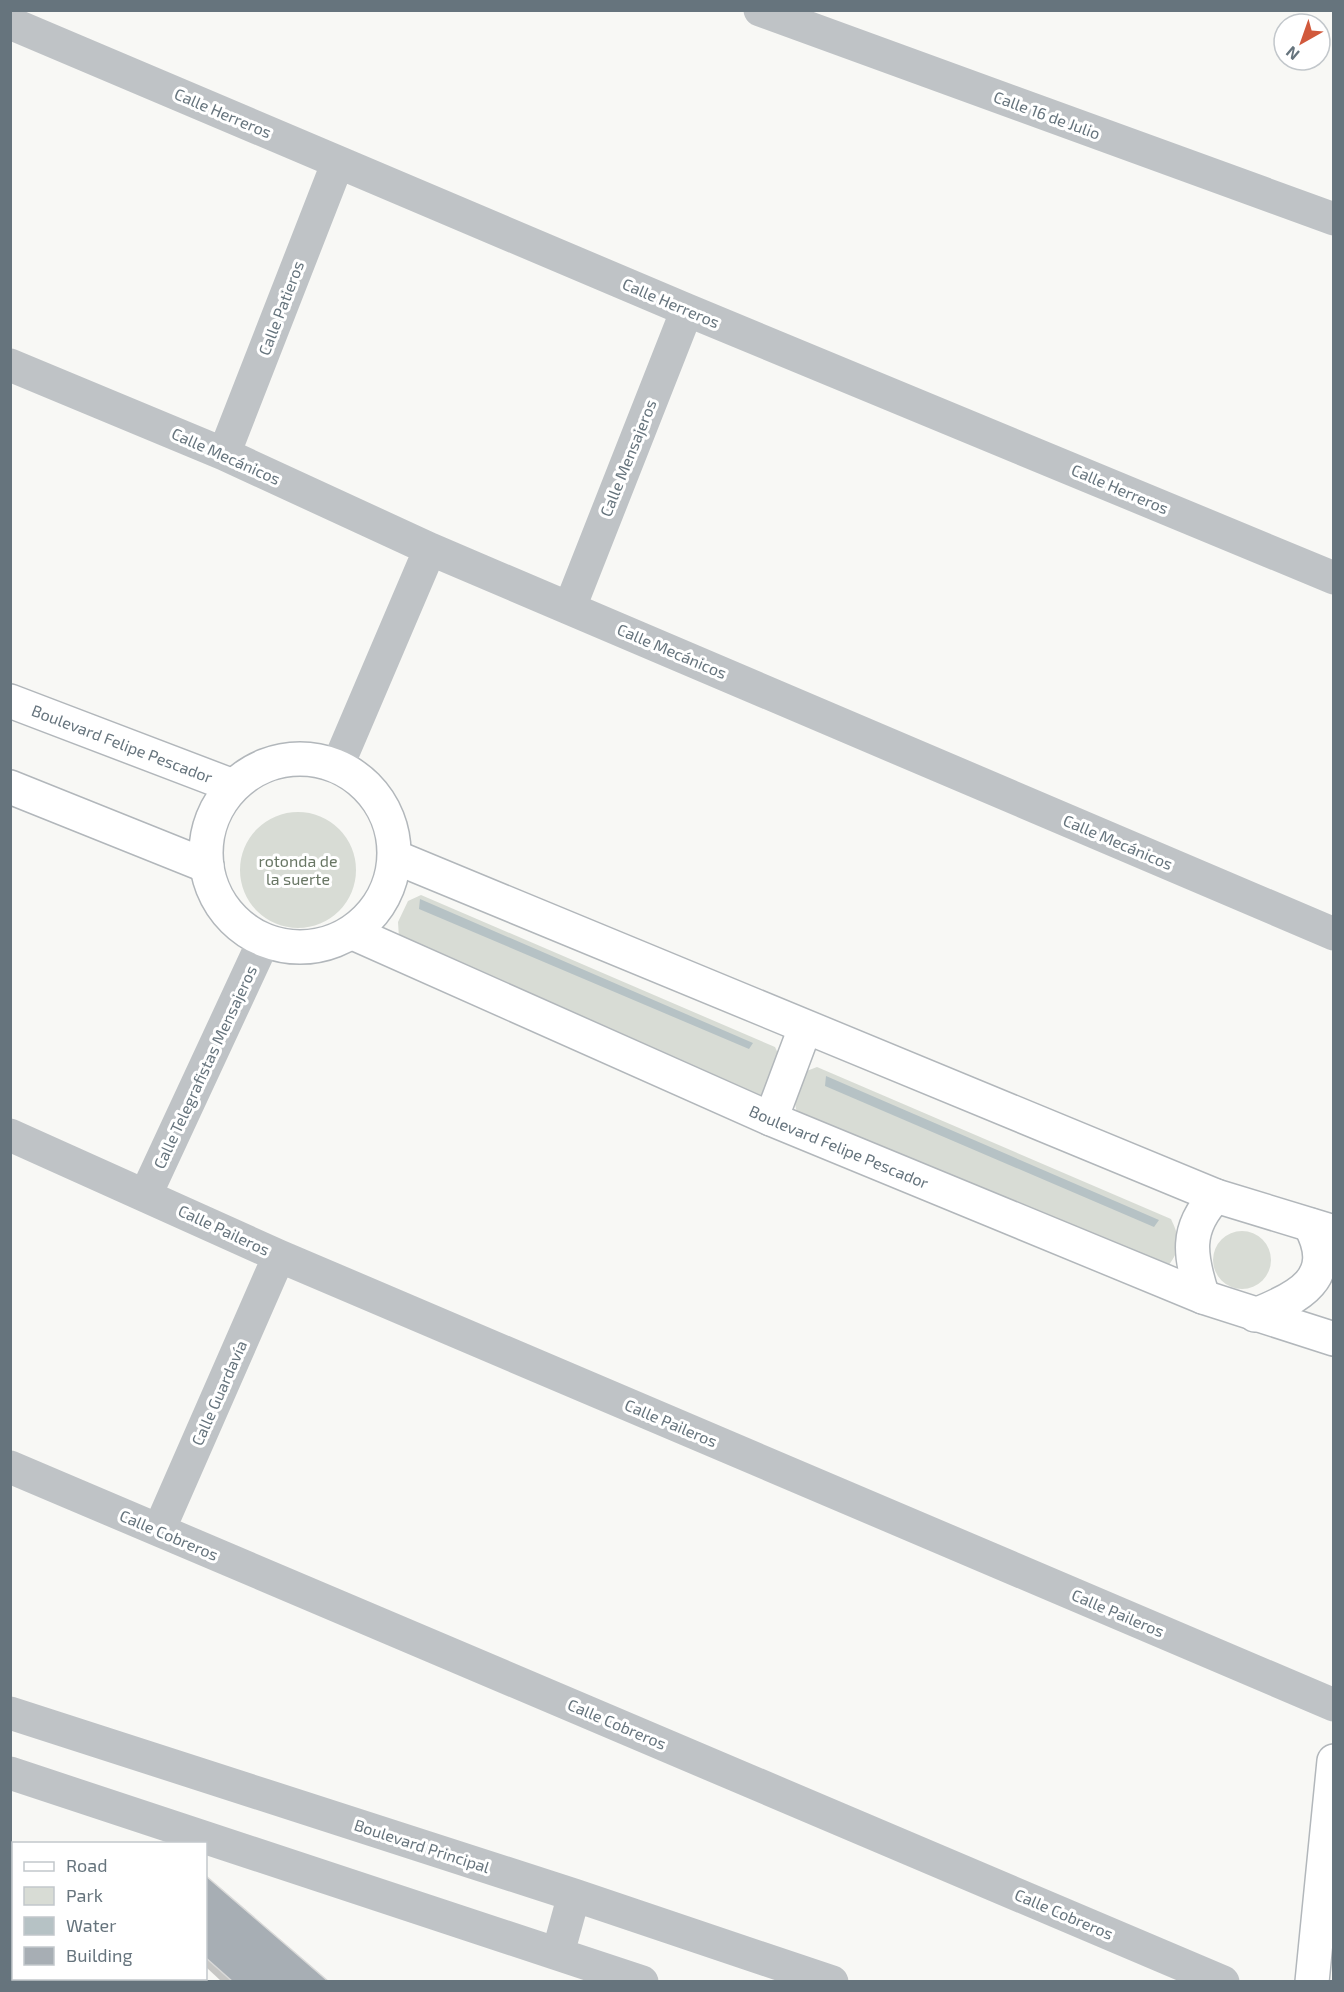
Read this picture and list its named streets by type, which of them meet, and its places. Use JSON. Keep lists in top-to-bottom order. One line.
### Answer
{"streets":{"street":["Calle Herreros","Calle 16 de Julio","Calle Patieros","Calle Mecánicos","Calle Mensajeros","Boulevard Felipe Pescador","Calle Telegrafistas Mensajeros","Calle Paileros","Calle Guardavía","Calle Cobreros","Boulevard Principal"]},"crossings":[["Calle Herreros","Calle Patieros"],["Calle Herreros","Calle Mensajeros"],["Calle Patieros","Calle Mecánicos"],["Calle Mecánicos","Calle Mensajeros"],["Boulevard Felipe Pescador","Calle Telegrafistas Mensajeros"],["Calle Telegrafistas Mensajeros","Calle Paileros"],["Calle Paileros","Calle Guardavía"],["Calle Guardavía","Calle Cobreros"]],"parks":["rotonda de la suerte"],"legend":["Road","Park","Water","Building"],"north":"bottom left"}
